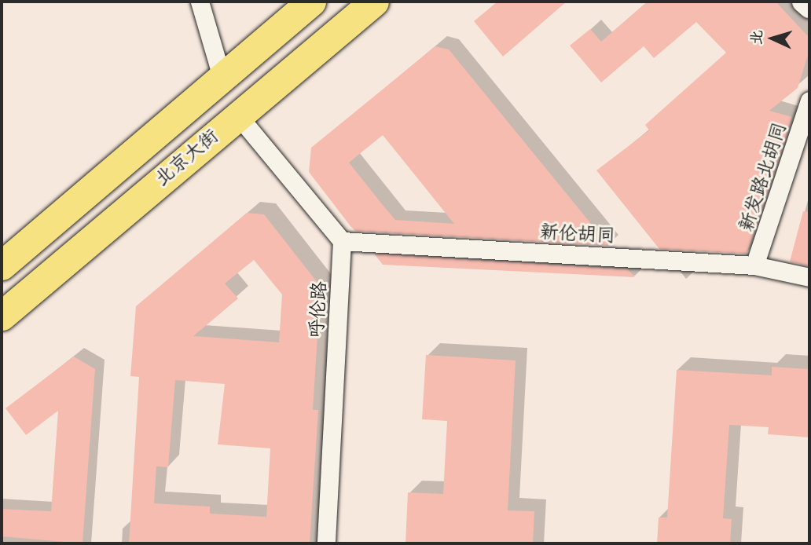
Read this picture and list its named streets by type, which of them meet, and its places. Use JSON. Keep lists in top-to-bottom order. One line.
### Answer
{"streets":{"main road":["北京大街"],"street":["新发路北胡同","新伦胡同","呼伦路"]},"crossings":[["新发路北胡同","新伦胡同"],["新伦胡同","呼伦路"]],"north":"left"}
